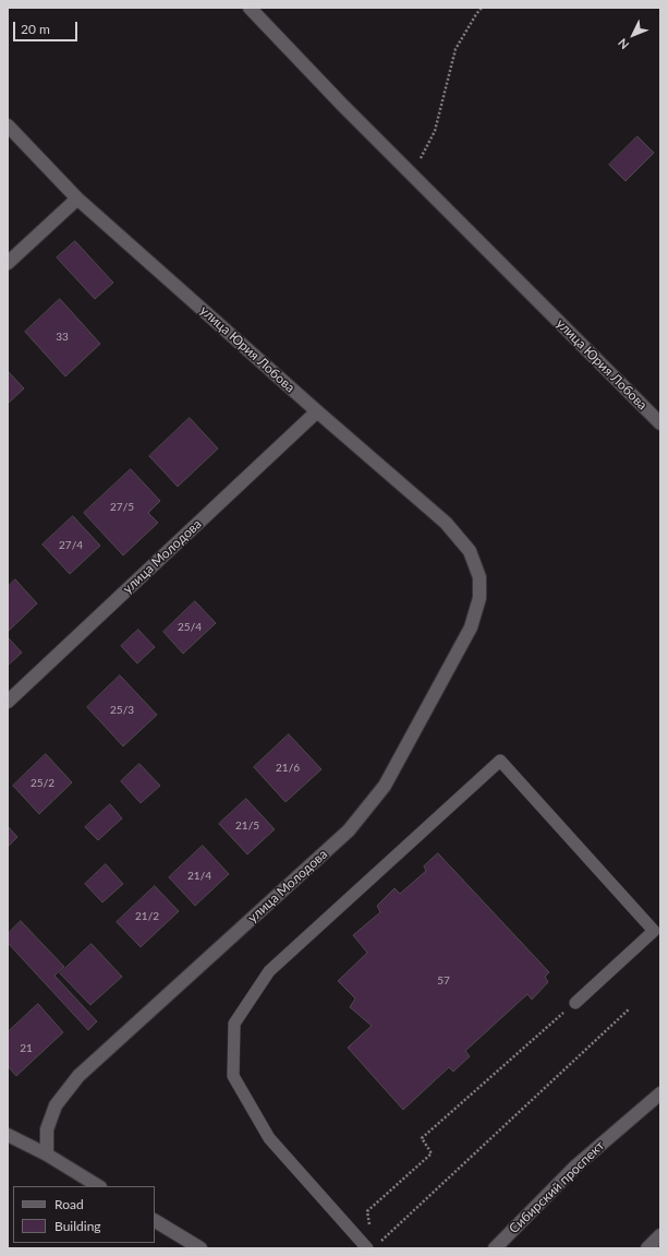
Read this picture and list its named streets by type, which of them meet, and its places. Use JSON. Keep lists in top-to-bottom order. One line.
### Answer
{"streets":{"street":["улица Юрия Лобова","улица Молодова","Сибирский проспект"]},"crossings":[["улица Юрия Лобова","улица Молодова"]],"house_numbers":["33","27/5","27/4","25/4","25/3","21/6","25/2","21/5","21/4","21/2","57","21"],"legend":["Road","Building"],"scale_bar":"20 m","north":"bottom left"}
